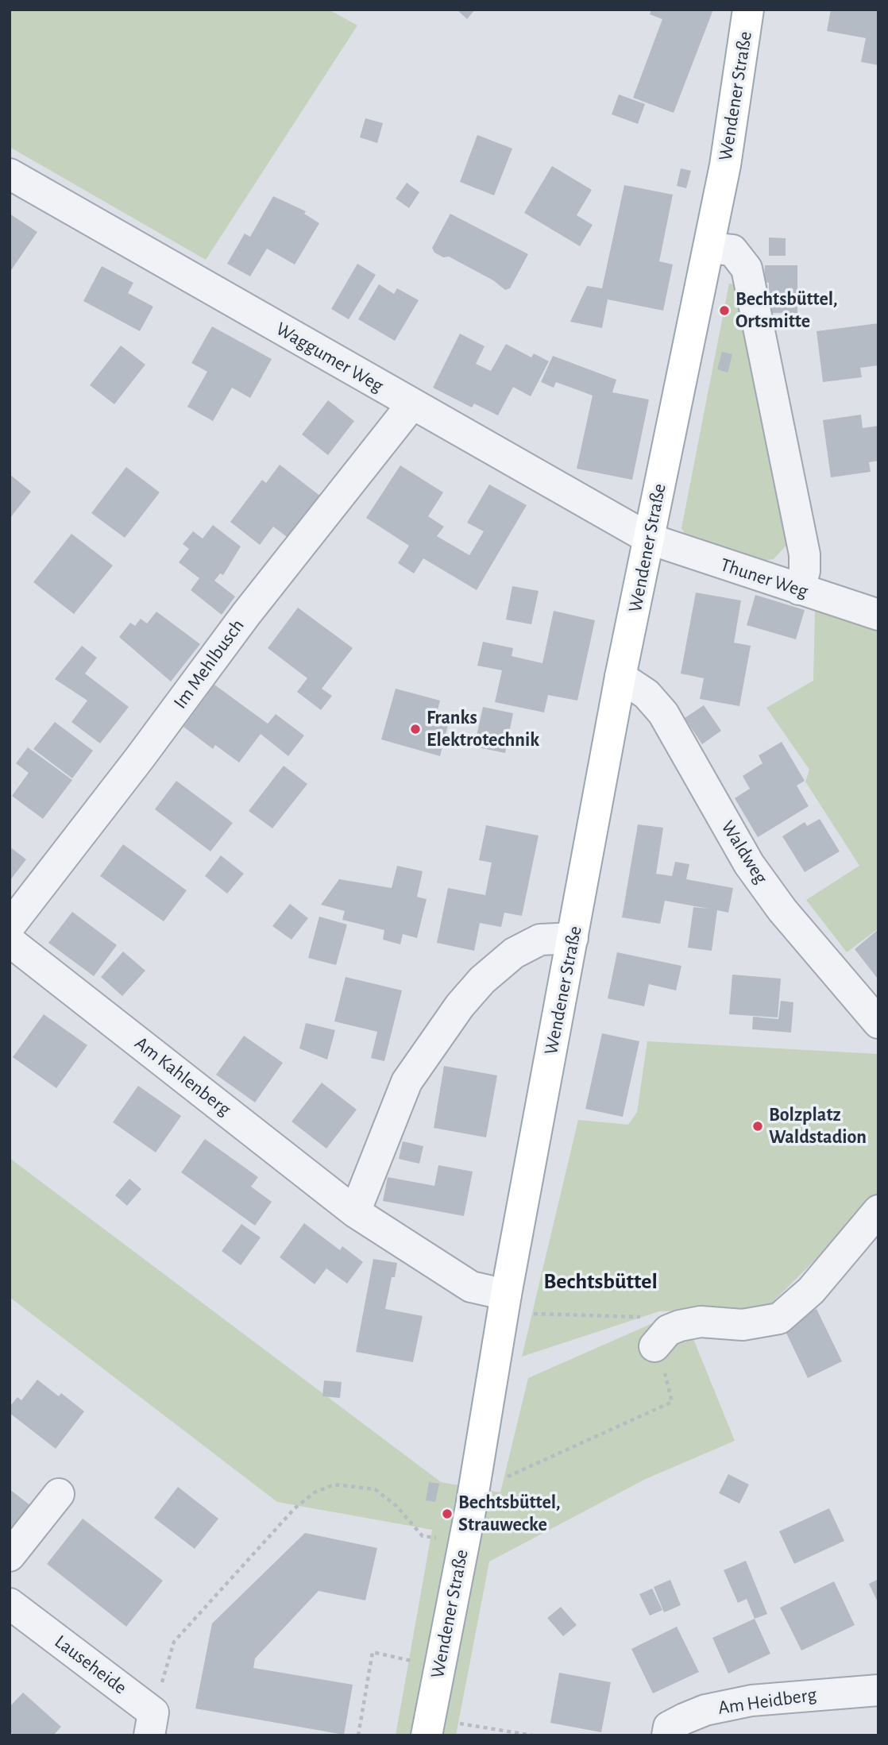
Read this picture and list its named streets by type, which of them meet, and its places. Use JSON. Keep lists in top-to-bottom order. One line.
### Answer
{"streets":{"main road":["Wendener Straße"],"street":["Waggumer Weg","Thuner Weg","Im Mehlbusch","Waldweg","Am Kahlenberg","Lauseheide","Am Heidberg"]},"crossings":[["Wendener Straße","Waggumer Weg"],["Wendener Straße","Thuner Weg"],["Wendener Straße","Waldweg"],["Wendener Straße","Am Kahlenberg"],["Waggumer Weg","Thuner Weg"],["Waggumer Weg","Im Mehlbusch"]],"districts":["Bechtsbüttel"],"places":["Bechtsbüttel, Ortsmitte","Franks Elektrotechnik","Bolzplatz Waldstadion","Bechtsbüttel, Strauwecke"]}
